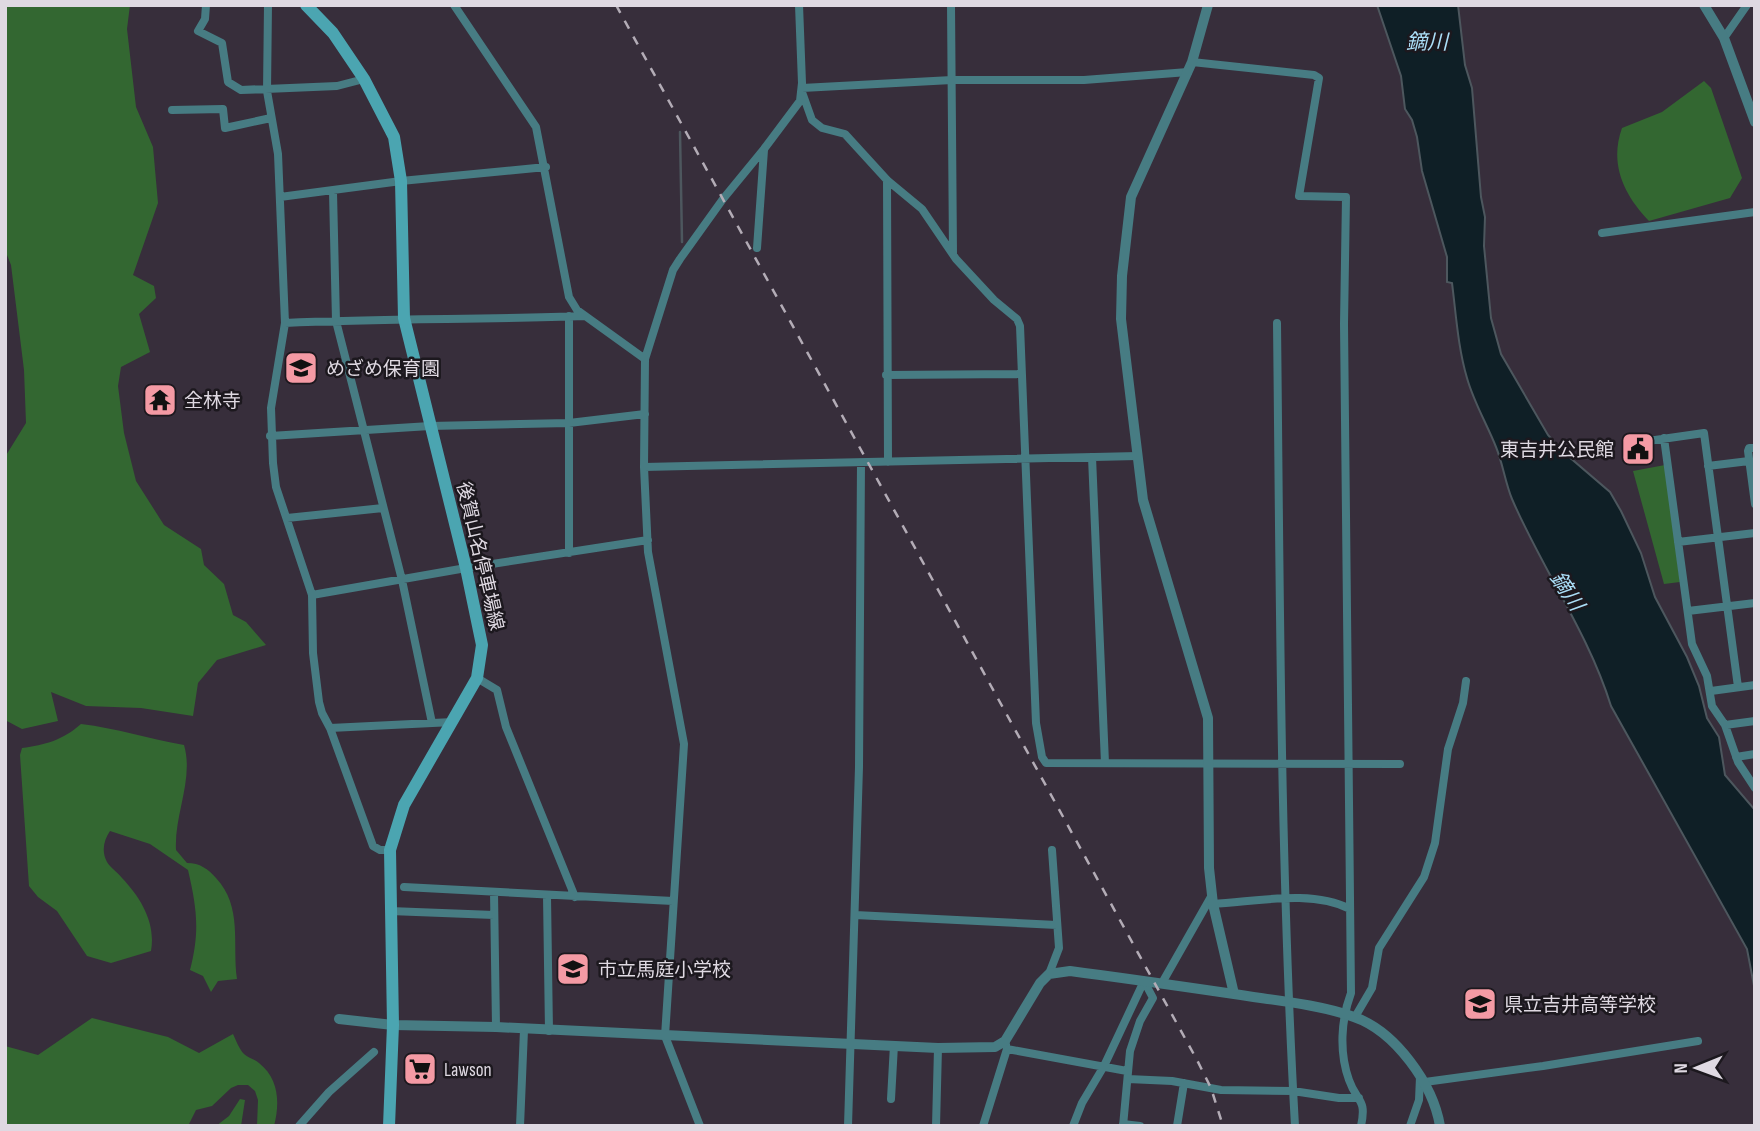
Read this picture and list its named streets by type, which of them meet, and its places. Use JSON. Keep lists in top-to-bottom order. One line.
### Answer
{"streets":{"main road":["後賀山名停車場線"]},"water":["鏑川"],"places":{"school or university":["めざめ保育園","市立馬庭小学校","県立吉井高等学校"],"temple":["全林寺"],"public building":["東吉井公民館"],"supermarket":["Lawson"]},"north":"left"}
